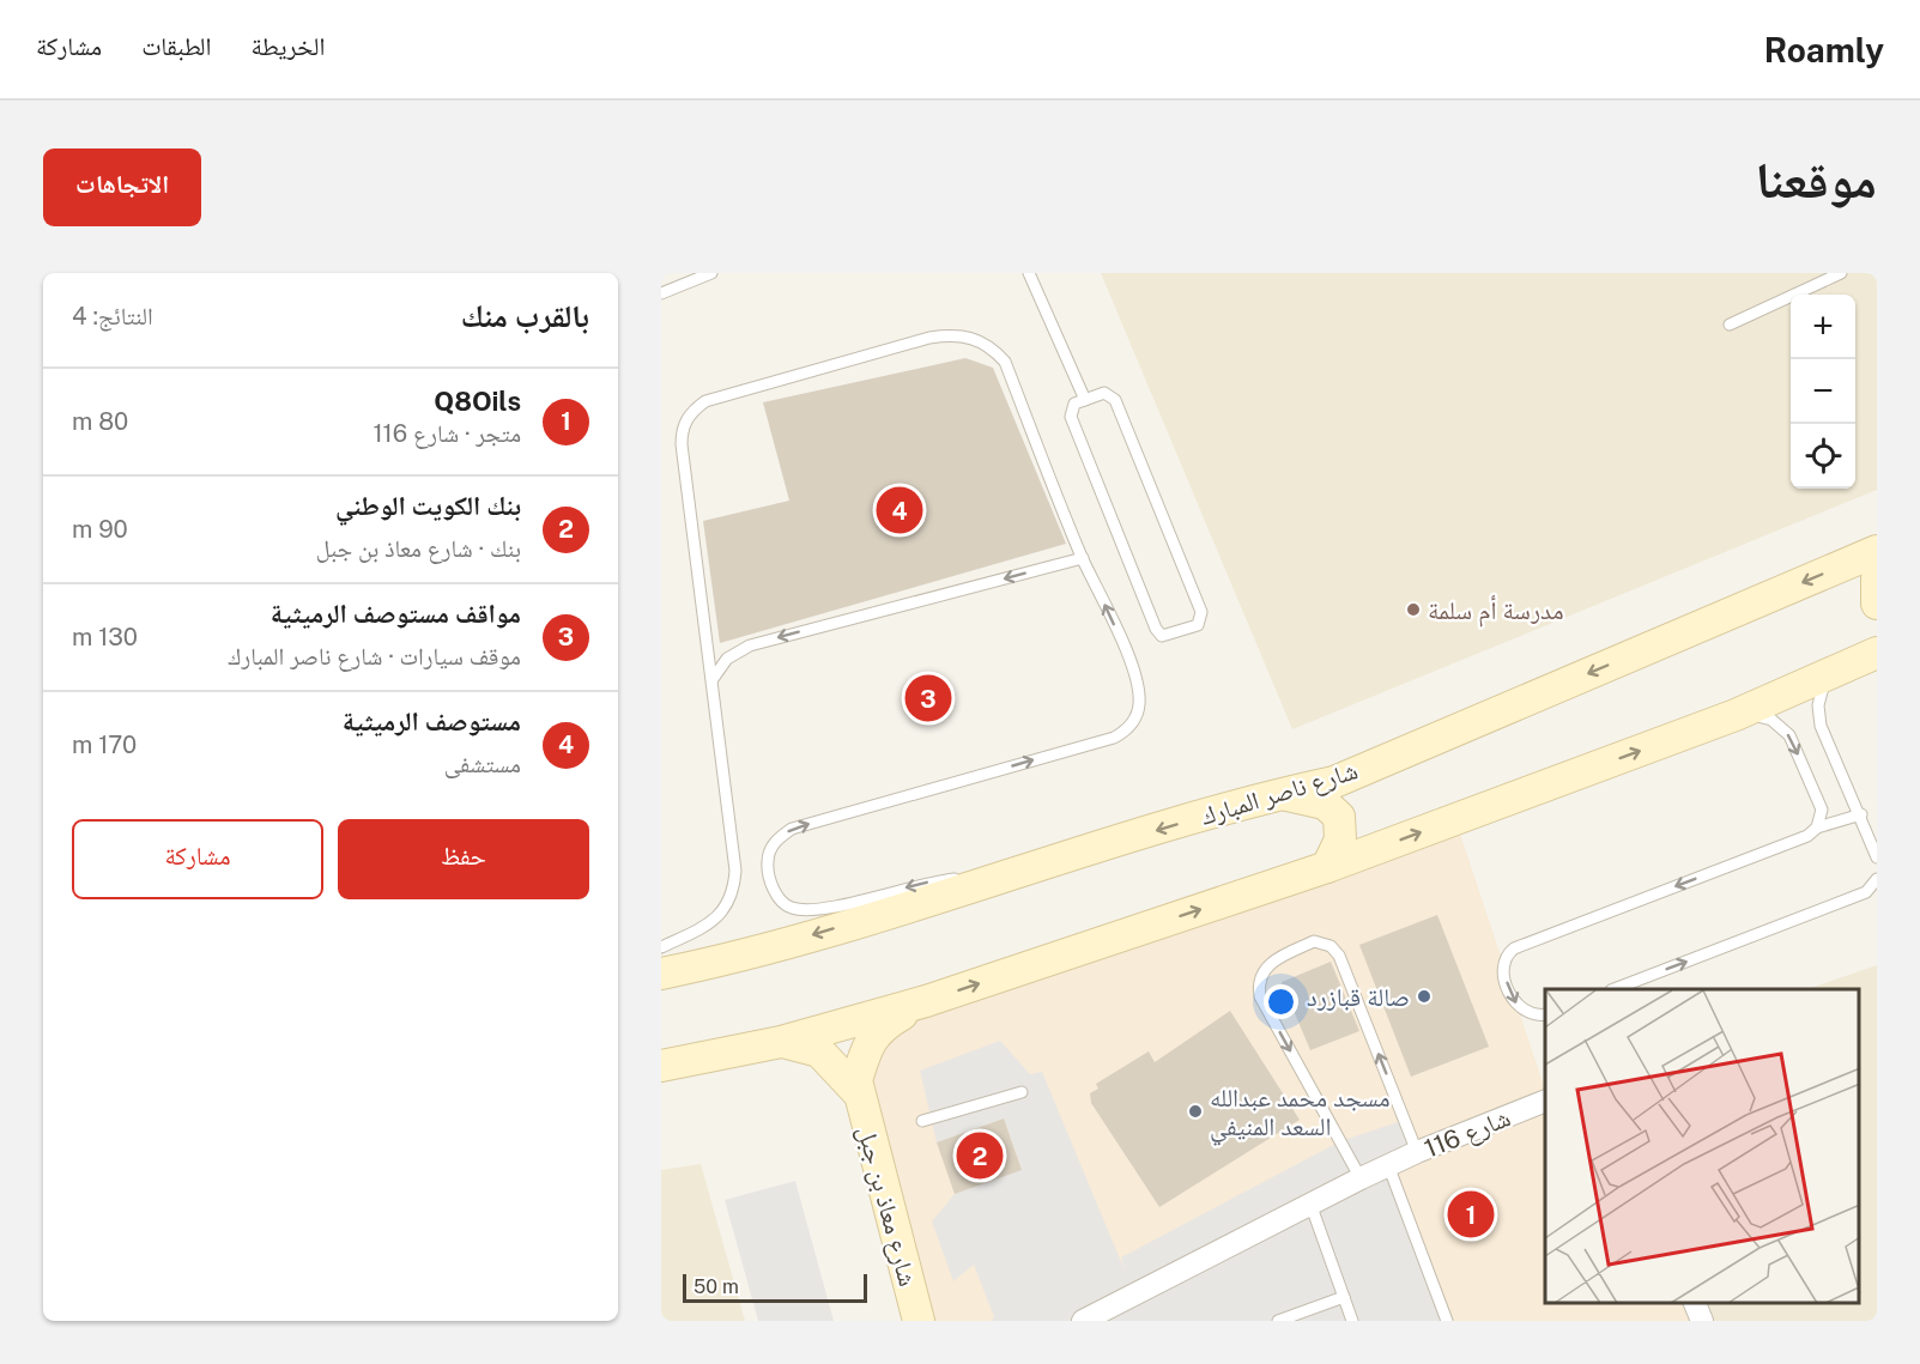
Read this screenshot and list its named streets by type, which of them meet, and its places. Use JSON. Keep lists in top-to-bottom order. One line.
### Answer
{"streets":{"street":["شارع ناصر المبارك","شارع 116","شارع معاذ بن جبل"]},"places":["مدرسة أم سلمة","صالة قبازرد","مسجد محمد عبدالله السعد المنيفي"],"scale_bar":"50 m","page":{"header":"Roamly","nav":["الخريطة","الطبقات","مشاركة"],"title":"موقعنا","buttons":["الاتجاهات",["حفظ","مشاركة"]],"heading":["بالقرب منك","النتائج: 4"],"map_buttons":["+","−"],"list":[{"mark":"1","name":"Q8Oils","note":"متجر · شارع 116","value":"80 m"},{"mark":"2","name":"بنك الكويت الوطني","note":"بنك · شارع معاذ بن جبل","value":"90 m"},{"mark":"3","name":"مواقف مستوصف الرميثية","note":"موقف سيارات · شارع ناصر المبارك","value":"130 m"},{"mark":"4","name":"مستوصف الرميثية","note":"مستشفى","value":"170 m"}],"pins":["4","3","2","1"],"scale":"50 m"}}
